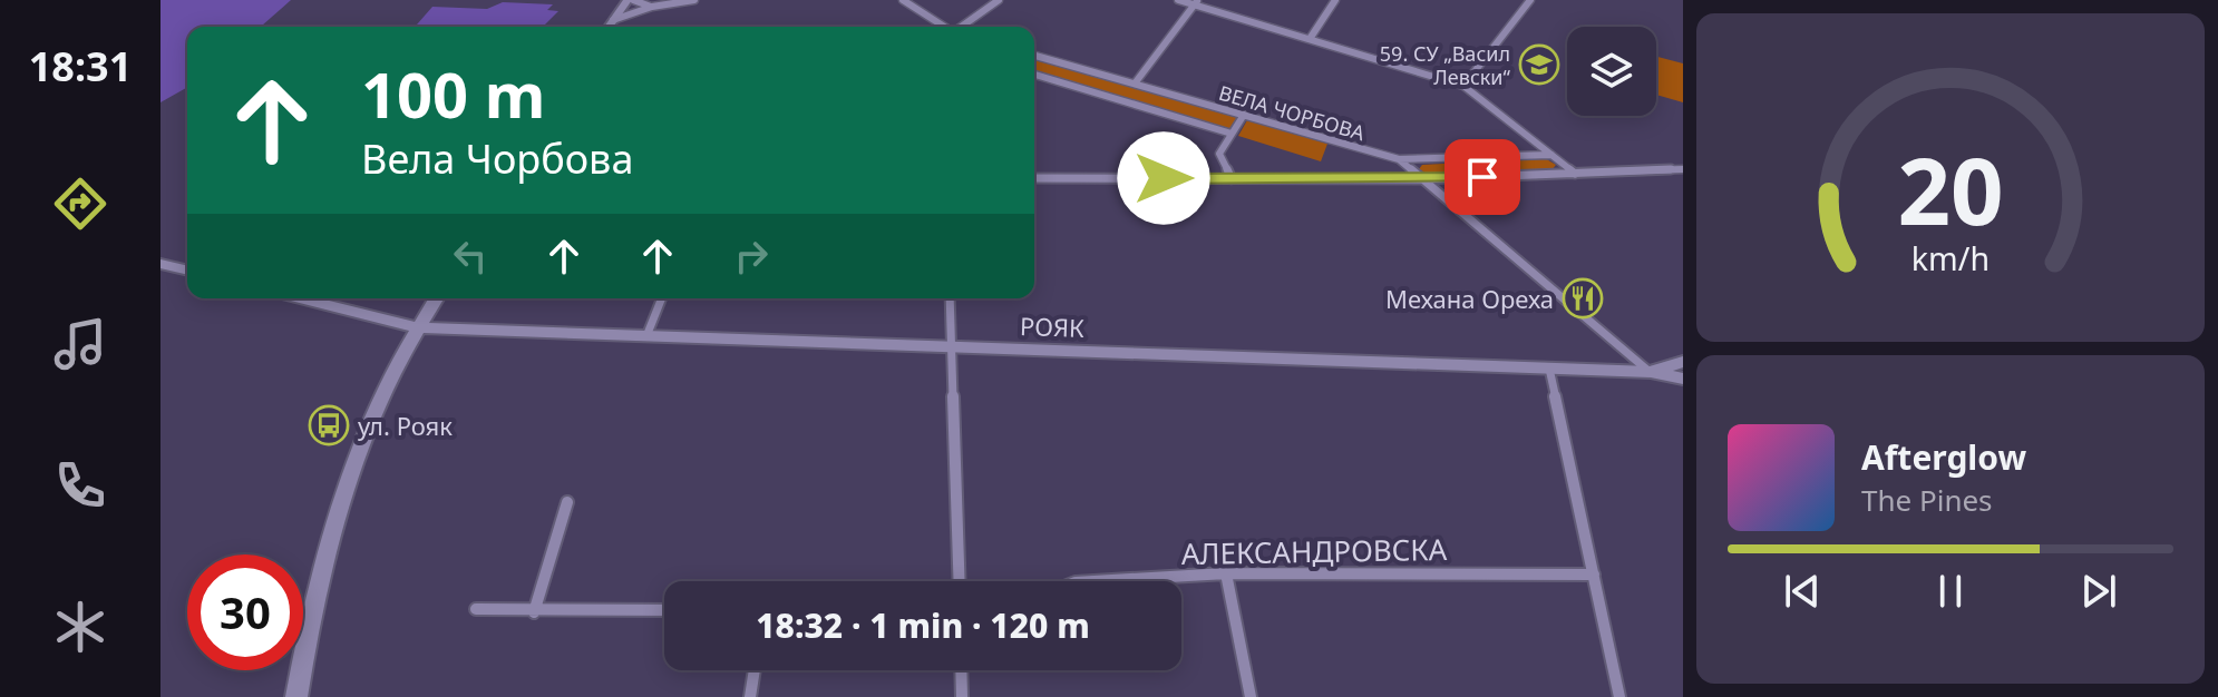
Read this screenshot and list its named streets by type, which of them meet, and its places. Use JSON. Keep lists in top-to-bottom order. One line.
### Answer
{"streets":{"street":["ВЕЛА ЧОРБОВА","РОЯК","АЛЕКСАНДРОВСКА"]},"places":{"school or university":["59. СУ „Васил Левски“"],"restaurant":["Механа Ореха"],"bus stop":["ул. Рояк"]},"page":{"tabs":"18:31","turn":["100 m","Вела Чорбова"],"song":["Afterglow","The Pines"],"limit":"30","trip":"18:32 · 1 min · 120 m","gauge":["20","km/h"]}}
